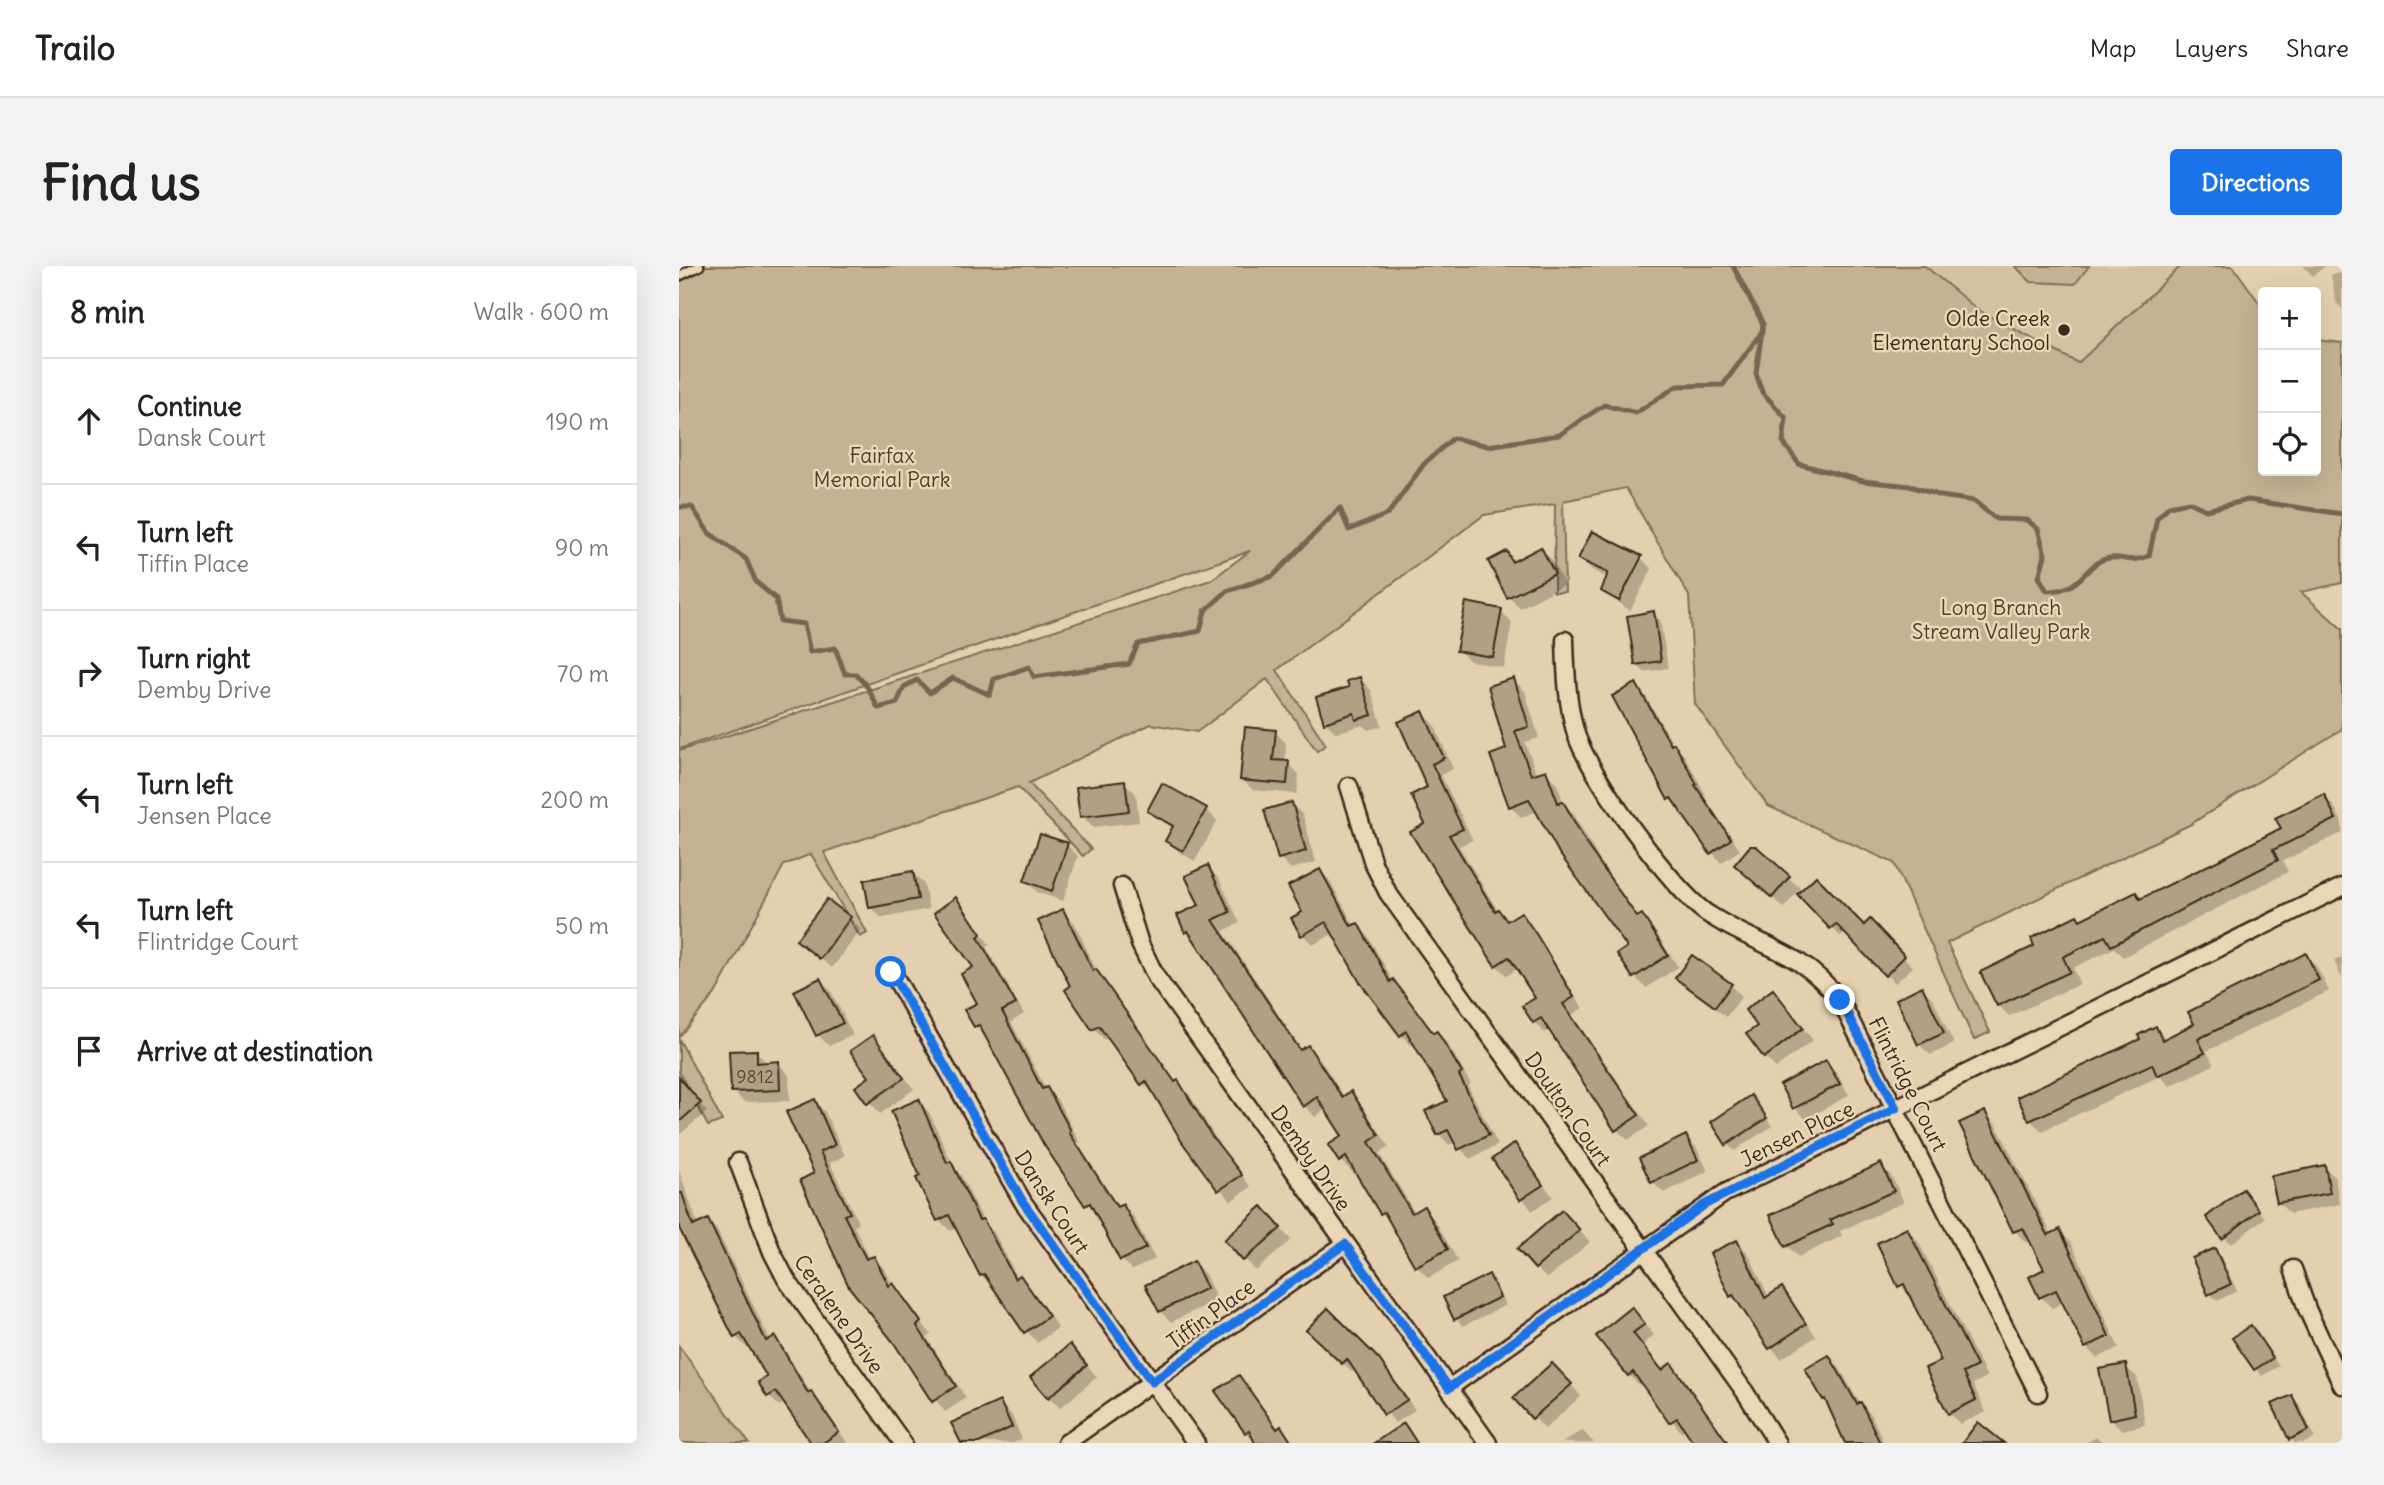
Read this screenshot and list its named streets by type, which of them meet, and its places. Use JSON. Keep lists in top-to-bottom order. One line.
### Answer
{"streets":{"street":["Flintridge Court","Doulton Court","Jensen Place","Demby Drive","Dansk Court","Ceralene Drive","Tiffin Place"]},"crossings":[["Flintridge Court","Jensen Place"],["Doulton Court","Jensen Place"],["Jensen Place","Demby Drive"],["Demby Drive","Tiffin Place"],["Dansk Court","Tiffin Place"]],"parks":["Fairfax Memorial Park","Long Branch Stream Valley Park"],"places":["Olde Creek Elementary School"],"house_numbers":["9812"],"page":{"header":"Trailo","nav":["Map","Layers","Share"],"buttons":"Directions","title":"Find us","heading":["8 min","Walk · 600 m"],"map_buttons":["+","−"],"list":[["Continue","Dansk Court","190 m"],["Turn left","Tiffin Place","90 m"],["Turn right","Demby Drive","70 m"],["Turn left","Jensen Place","200 m"],["Turn left","Flintridge Court","50 m"],"Arrive at destination"]}}
